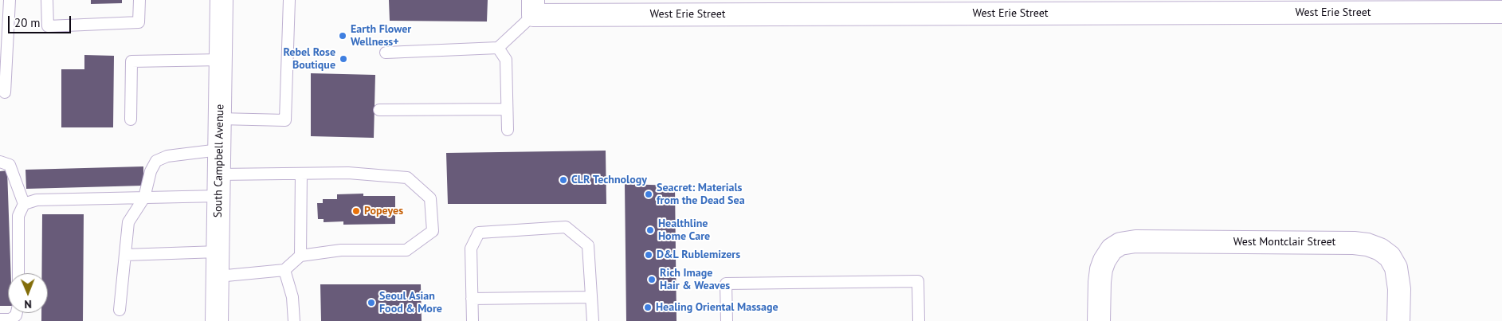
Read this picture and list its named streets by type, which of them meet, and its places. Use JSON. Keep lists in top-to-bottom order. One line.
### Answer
{"streets":{"street":["West Erie Street","South Campbell Avenue","West Montclair Street"]},"places":["Earth Flower Wellness+","Rebel Rose Boutique","CLR Technology","Seacret: Materials from the Dead Sea","Popeyes","Healthline Home Care","D&L Rublemizers","Rich Image Hair & Weaves","Seoul Asian Food & More","Healing Oriental Massage"],"scale_bar":"20 m","north":"bottom"}
